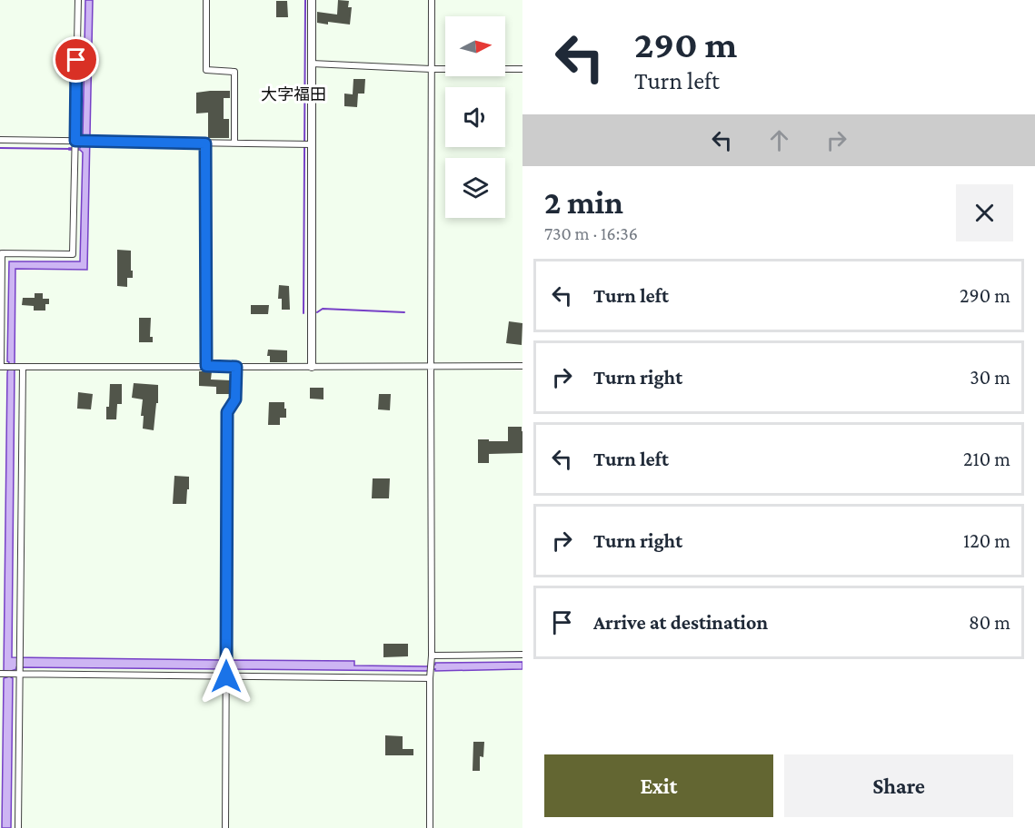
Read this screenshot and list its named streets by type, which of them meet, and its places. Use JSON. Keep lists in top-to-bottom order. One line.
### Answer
{"districts":["大字福田"],"north":"right","page":{"turn":["290 m","Turn left"],"heading":["2 min","730 m · 16:36"],"list":[{"name":"Turn left","value":"290 m"},{"name":"Turn right","value":"30 m"},{"name":"Turn left","value":"210 m"},{"name":"Turn right","value":"120 m"},{"name":"Arrive at destination","value":"80 m"}],"buttons":["Exit","Share"]}}
